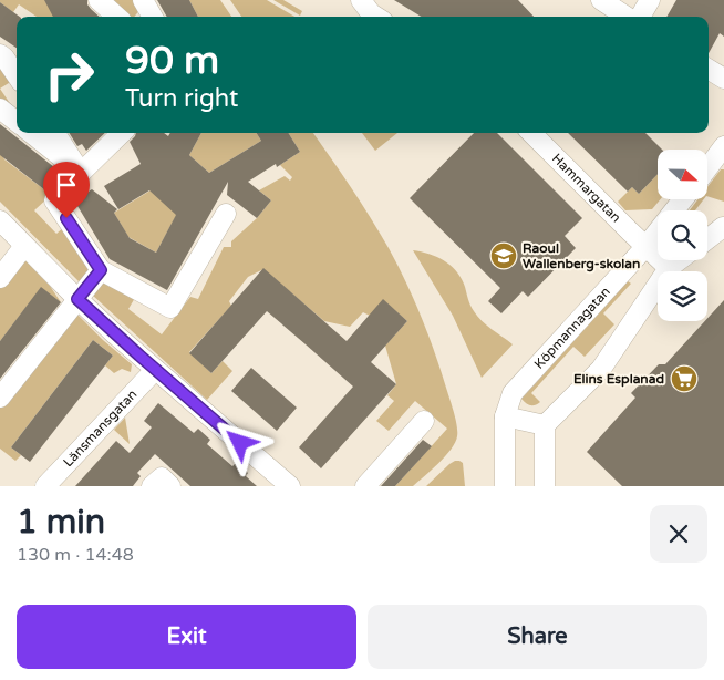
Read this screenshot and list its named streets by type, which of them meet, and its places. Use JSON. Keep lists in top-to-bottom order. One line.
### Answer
{"streets":{"street":["Hammargatan","Köpmannagatan","Länsmansgatan"]},"crossings":[["Hammargatan","Köpmannagatan"]],"places":{"school or university":["Raoul Wallenberg-skolan"],"supermarket":["Elins Esplanad"]},"north":"right","page":{"turn":["90 m","Turn right"],"heading":["1 min","130 m · 14:48"],"buttons":["Exit","Share"]}}
